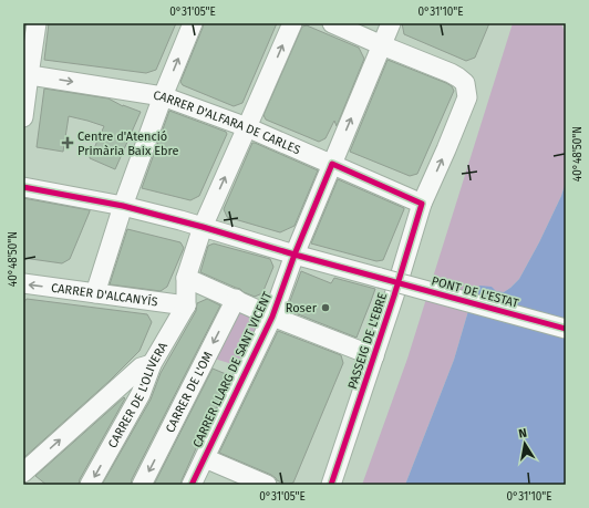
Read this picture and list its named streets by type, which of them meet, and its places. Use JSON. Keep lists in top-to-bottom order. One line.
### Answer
{"streets":{"street":["CARRER D'ALFARA DE CARLES","PONT DE L'ESTAT","CARRER D'ALCANYÍS","PASSEIG DE L'EBRE","CARRER LLARG DE SANT VICENT","CARRER DE L'OM","CARRER DE L'OLIVERA"]},"crossings":[["CARRER D'ALFARA DE CARLES","PASSEIG DE L'EBRE"],["CARRER D'ALFARA DE CARLES","CARRER LLARG DE SANT VICENT"],["PONT DE L'ESTAT","CARRER LLARG DE SANT VICENT"],["CARRER D'ALCANYÍS","CARRER DE L'OLIVERA"],["PASSEIG DE L'EBRE","CARRER LLARG DE SANT VICENT"]],"one_way":["CARRER D'ALCANYÍS"],"places":{"health":["Centre d'Atenció Primària Baix Ebre"],"other":["Roser"]},"north":"top","coordinates":["0°31'05\"E","0°31'10\"E","40°48'50\"N"]}
